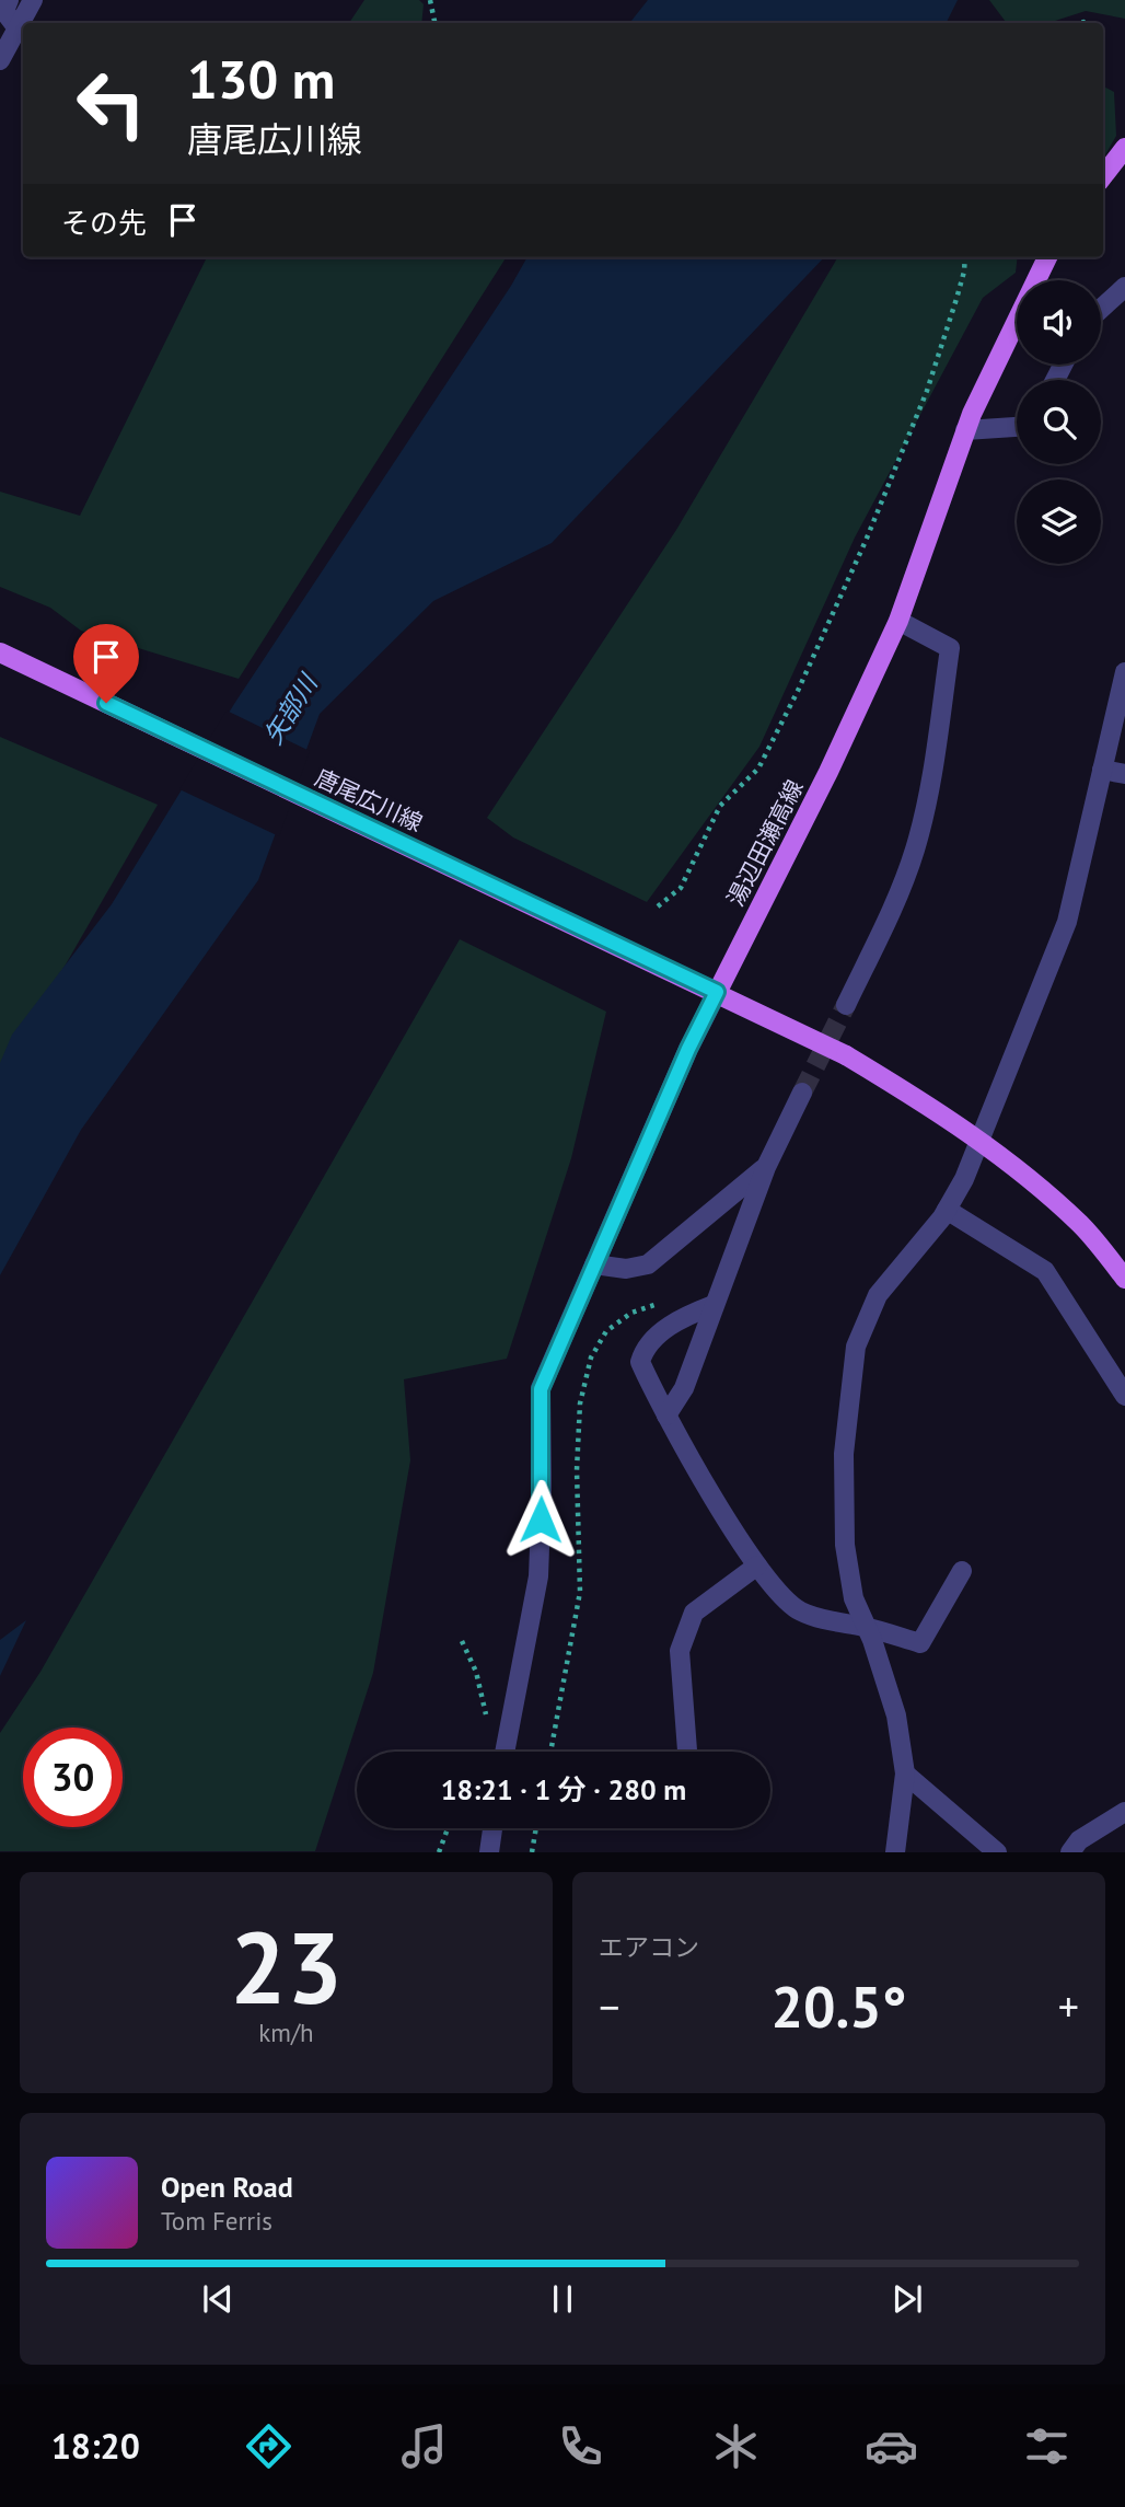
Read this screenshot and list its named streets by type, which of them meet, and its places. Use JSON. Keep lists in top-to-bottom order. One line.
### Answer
{"streets":{"main road":["唐尾広川線","湯辺田瀬高線"]},"crossings":[["唐尾広川線","湯辺田瀬高線"]],"water":["矢部川"],"page":{"turn":["130 m","唐尾広川線"],"then":"その先","limit":"30","trip":"18:21 · 1 分 · 280 m","tile":[["23","km/h"],"エアコン"],"heat":["−","20.5°","+"],"song":["Open Road","Tom Ferris"],"tabs":"18:20"}}
